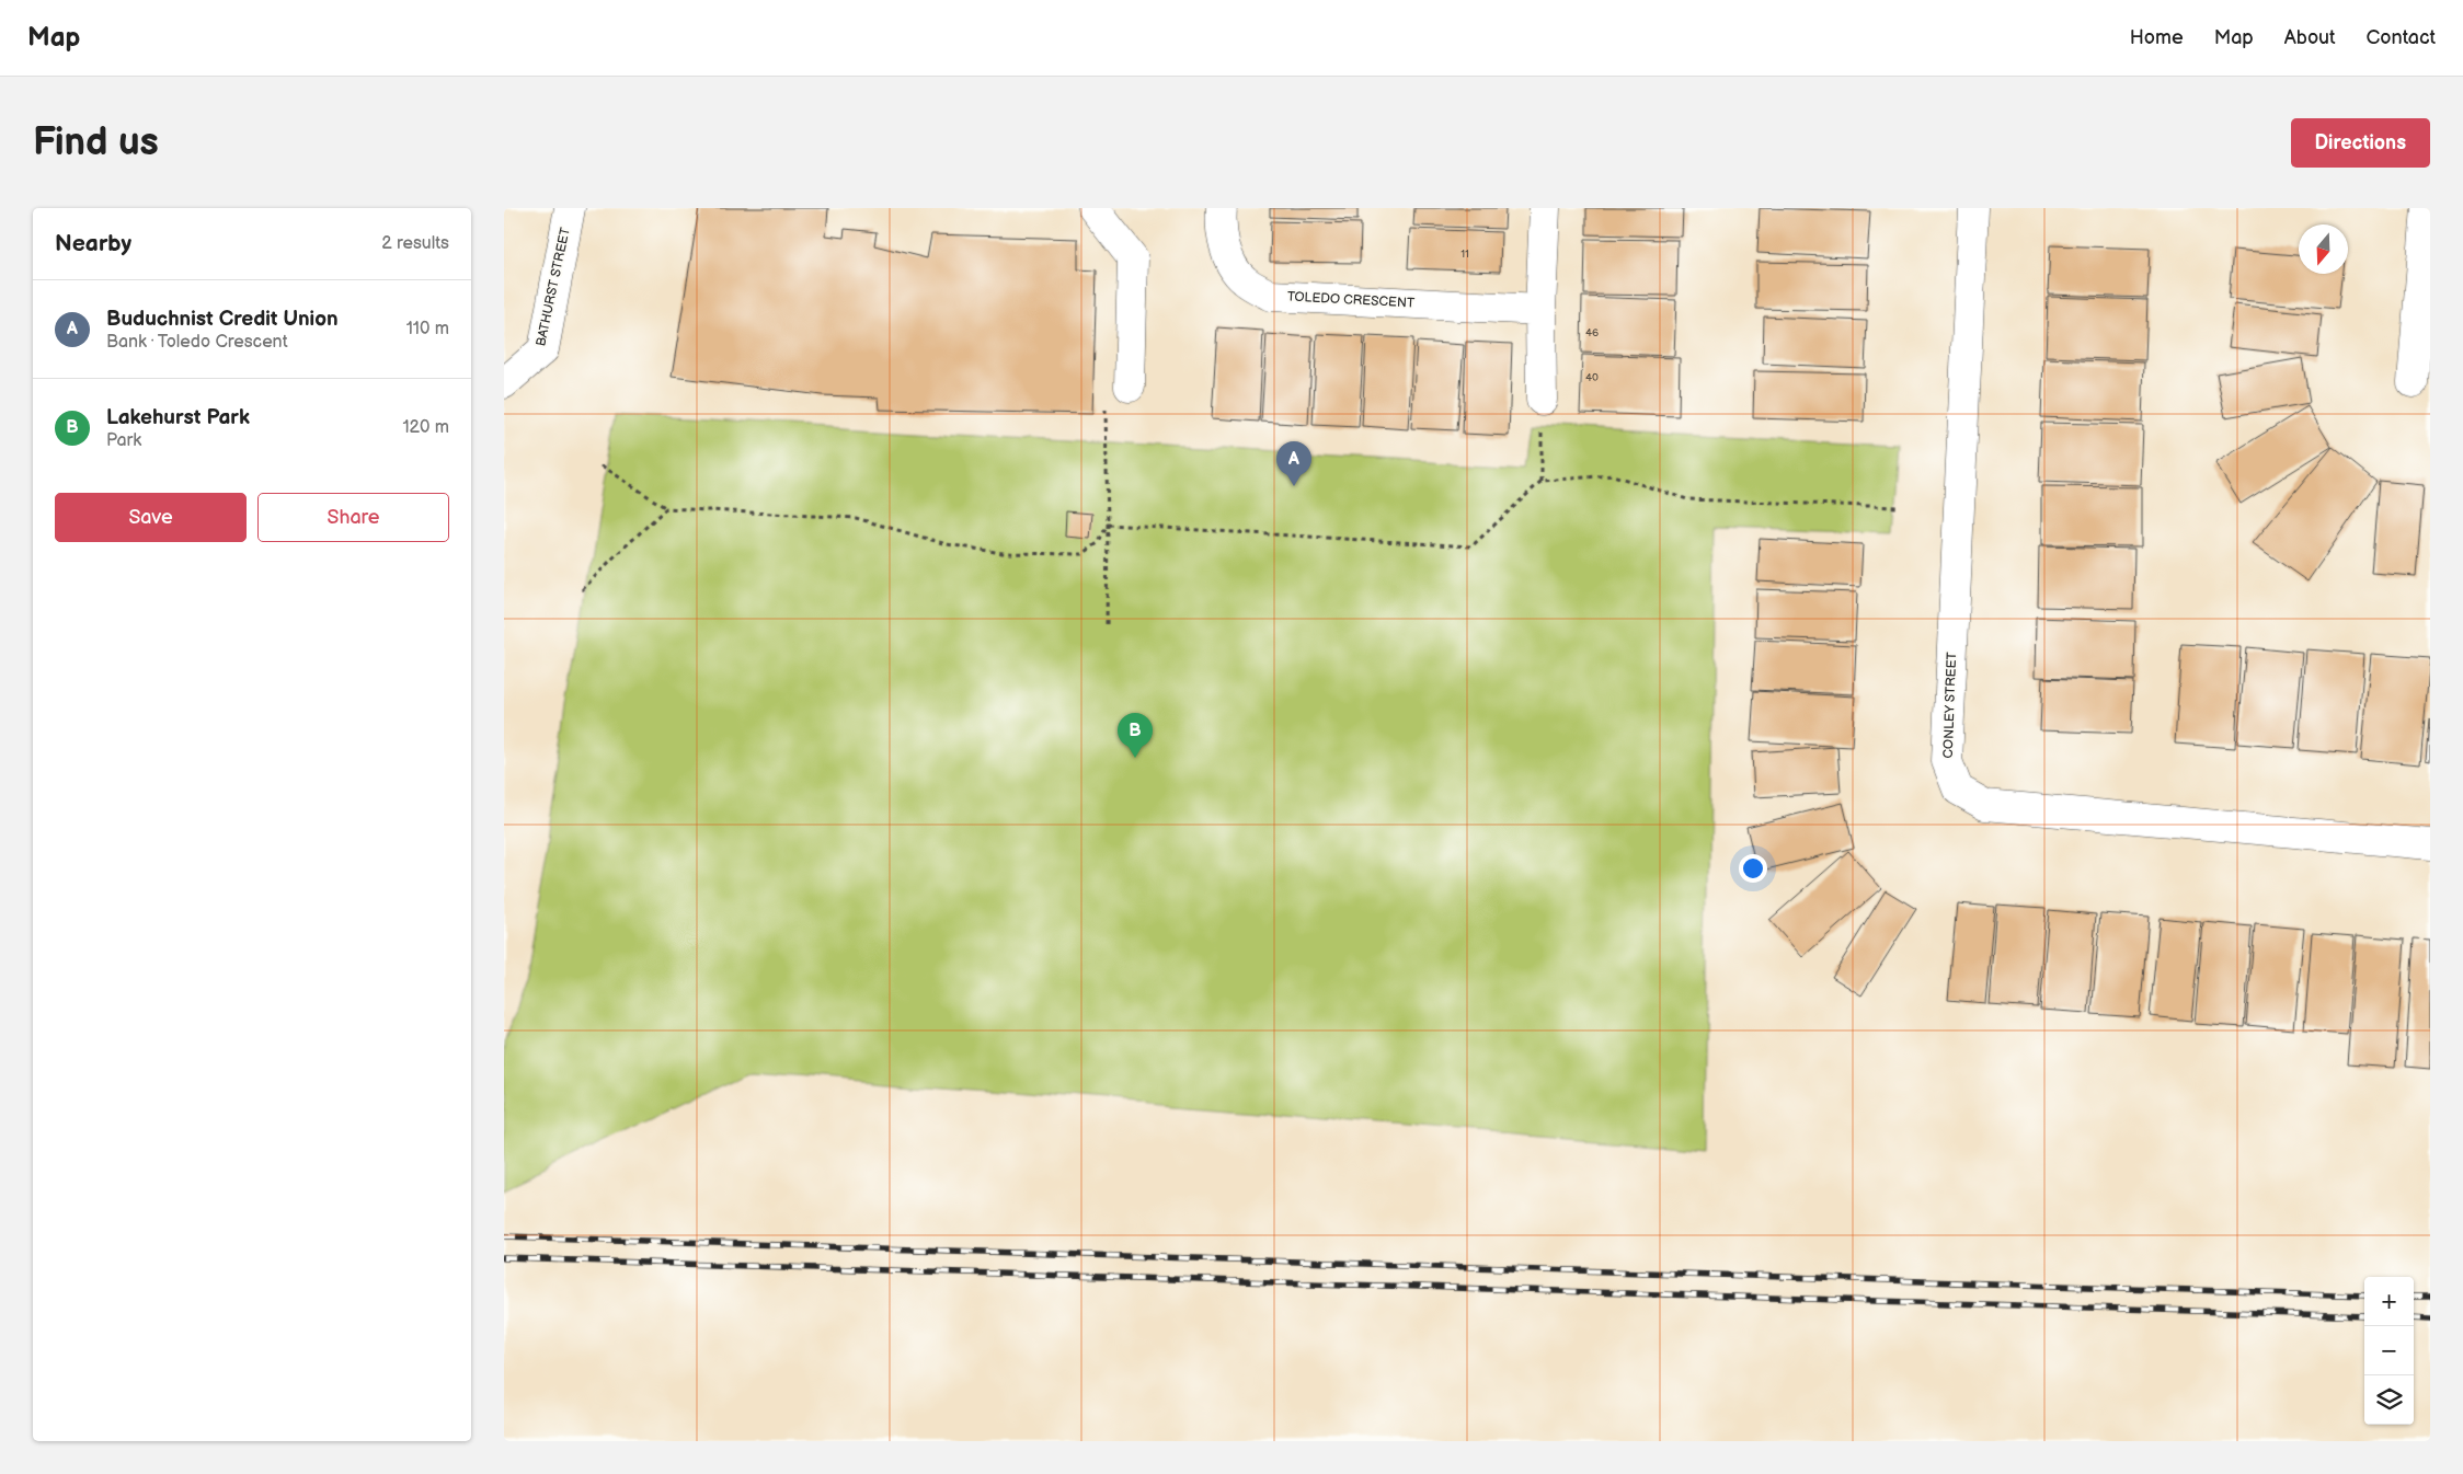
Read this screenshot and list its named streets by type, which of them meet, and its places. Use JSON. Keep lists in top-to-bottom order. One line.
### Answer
{"streets":{"street":["BATHURST STREET","TOLEDO CRESCENT","CONLEY STREET"]},"house_numbers":["11","46","40"],"north":"bottom","page":{"header":"Map","nav":["Home","Map","About","Contact"],"buttons":["Directions",["Save","Share"]],"title":"Find us","heading":["Nearby","2 results"],"list":[{"mark":"A","name":"Buduchnist Credit Union","note":"Bank · Toledo Crescent","value":"110 m"},{"mark":"B","name":"Lakehurst Park","note":"Park","value":"120 m"}],"pins":["A","B"],"map_buttons":["+","−"]}}
